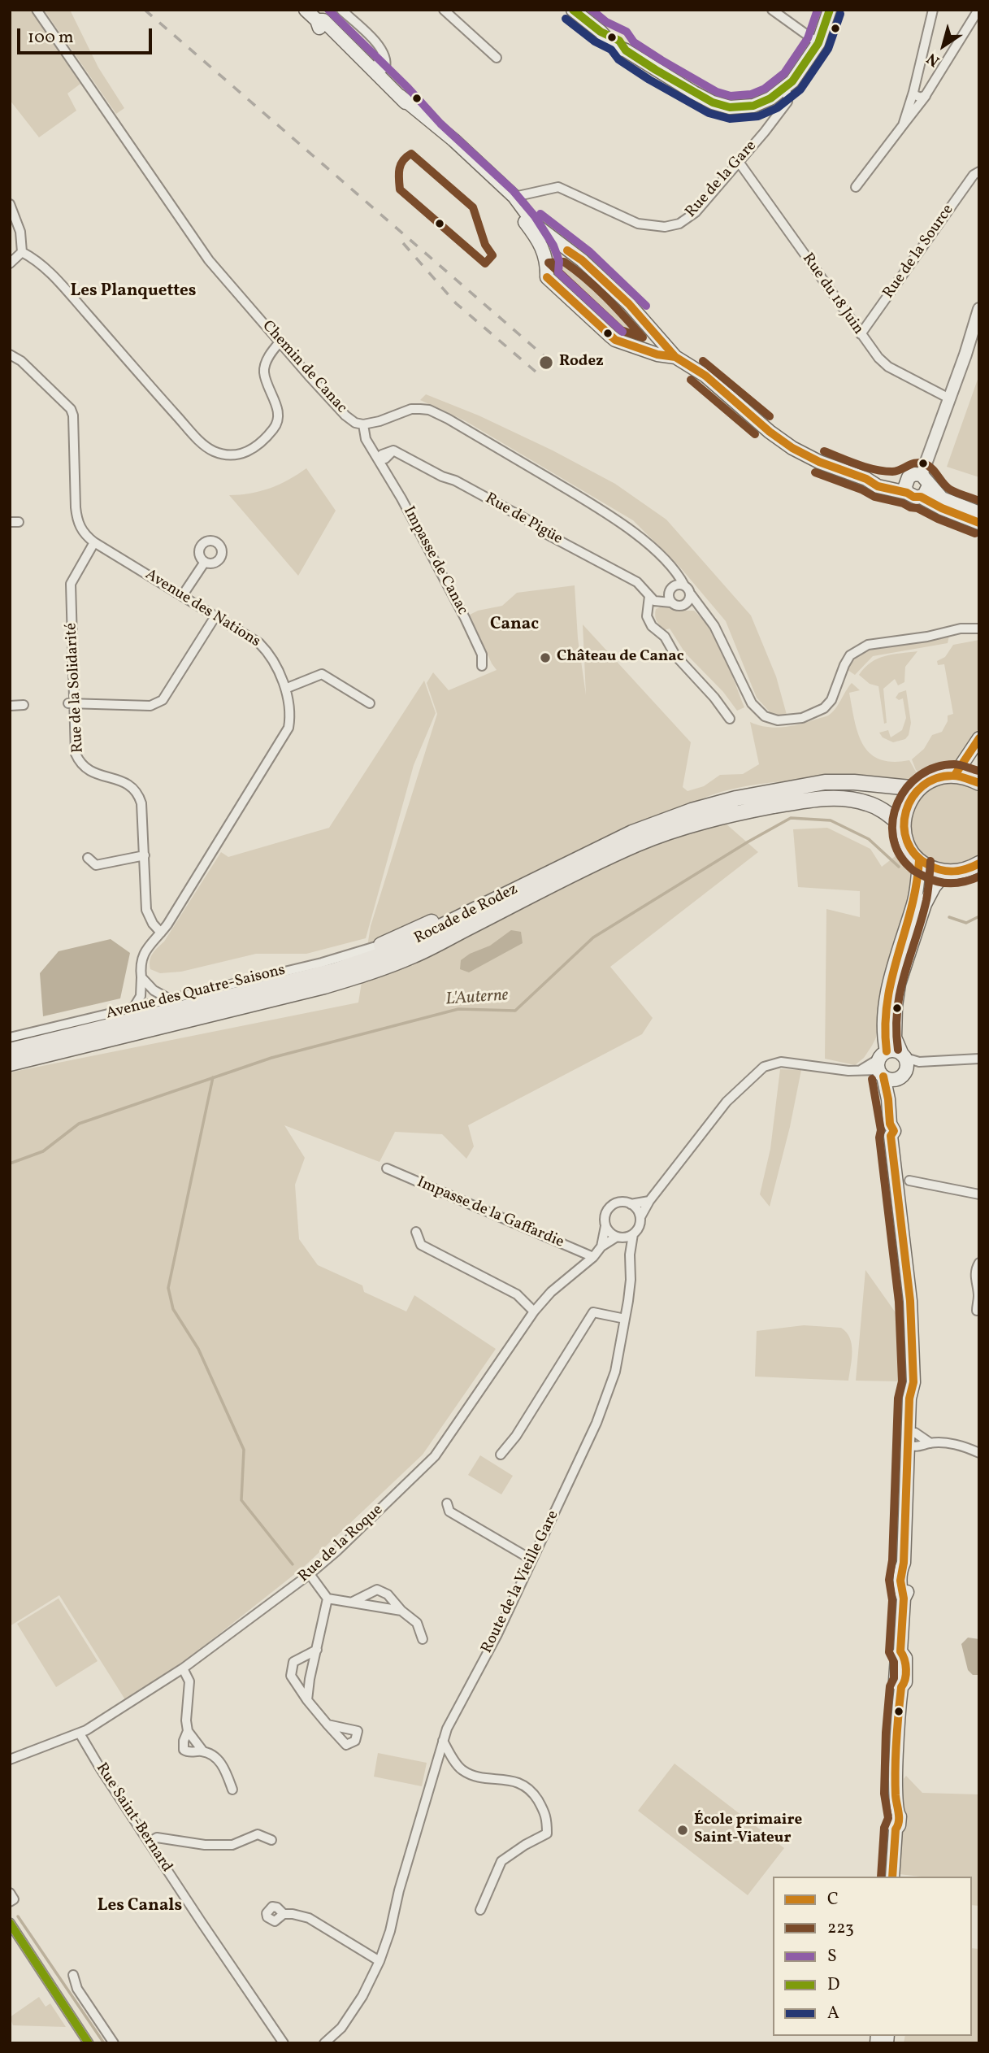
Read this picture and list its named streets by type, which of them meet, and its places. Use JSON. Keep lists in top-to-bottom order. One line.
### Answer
{"streets":{"main road":["Rocade de Rodez"],"street":["Rue de la Gare","Rue de la Source","Rue du 18 Juin","Chemin de Canac","Rue de Pigüe","Impasse de Canac","Avenue des Nations","Rue de la Solidarité","Avenue des Quatre-Saisons","Impasse de la Gaffardie","Rue de la Roque","Route de la Vieille Gare","Rue Saint-Bernard"]},"crossings":[["Rue de la Gare","Rue du 18 Juin"],["Rue de la Source","Rue du 18 Juin"],["Rue de Pigüe","Impasse de Canac"],["Avenue des Nations","Rue de la Solidarité"],["Avenue des Nations","Avenue des Quatre-Saisons"],["Impasse de la Gaffardie","Rue de la Roque"],["Rue de la Roque","Route de la Vieille Gare"],["Rue de la Roque","Rue Saint-Bernard"]],"districts":["Les Planquettes","Canac","Les Canals"],"water":["L'Auterne"],"places":["Rodez","Château de Canac","École primaire Saint-Viateur"],"lines":["transit line S","transit line D","transit line A","transit line 223","transit line C"],"legend":["C","223","S","D","A"],"scale_bar":"100 m","north":"bottom left"}
